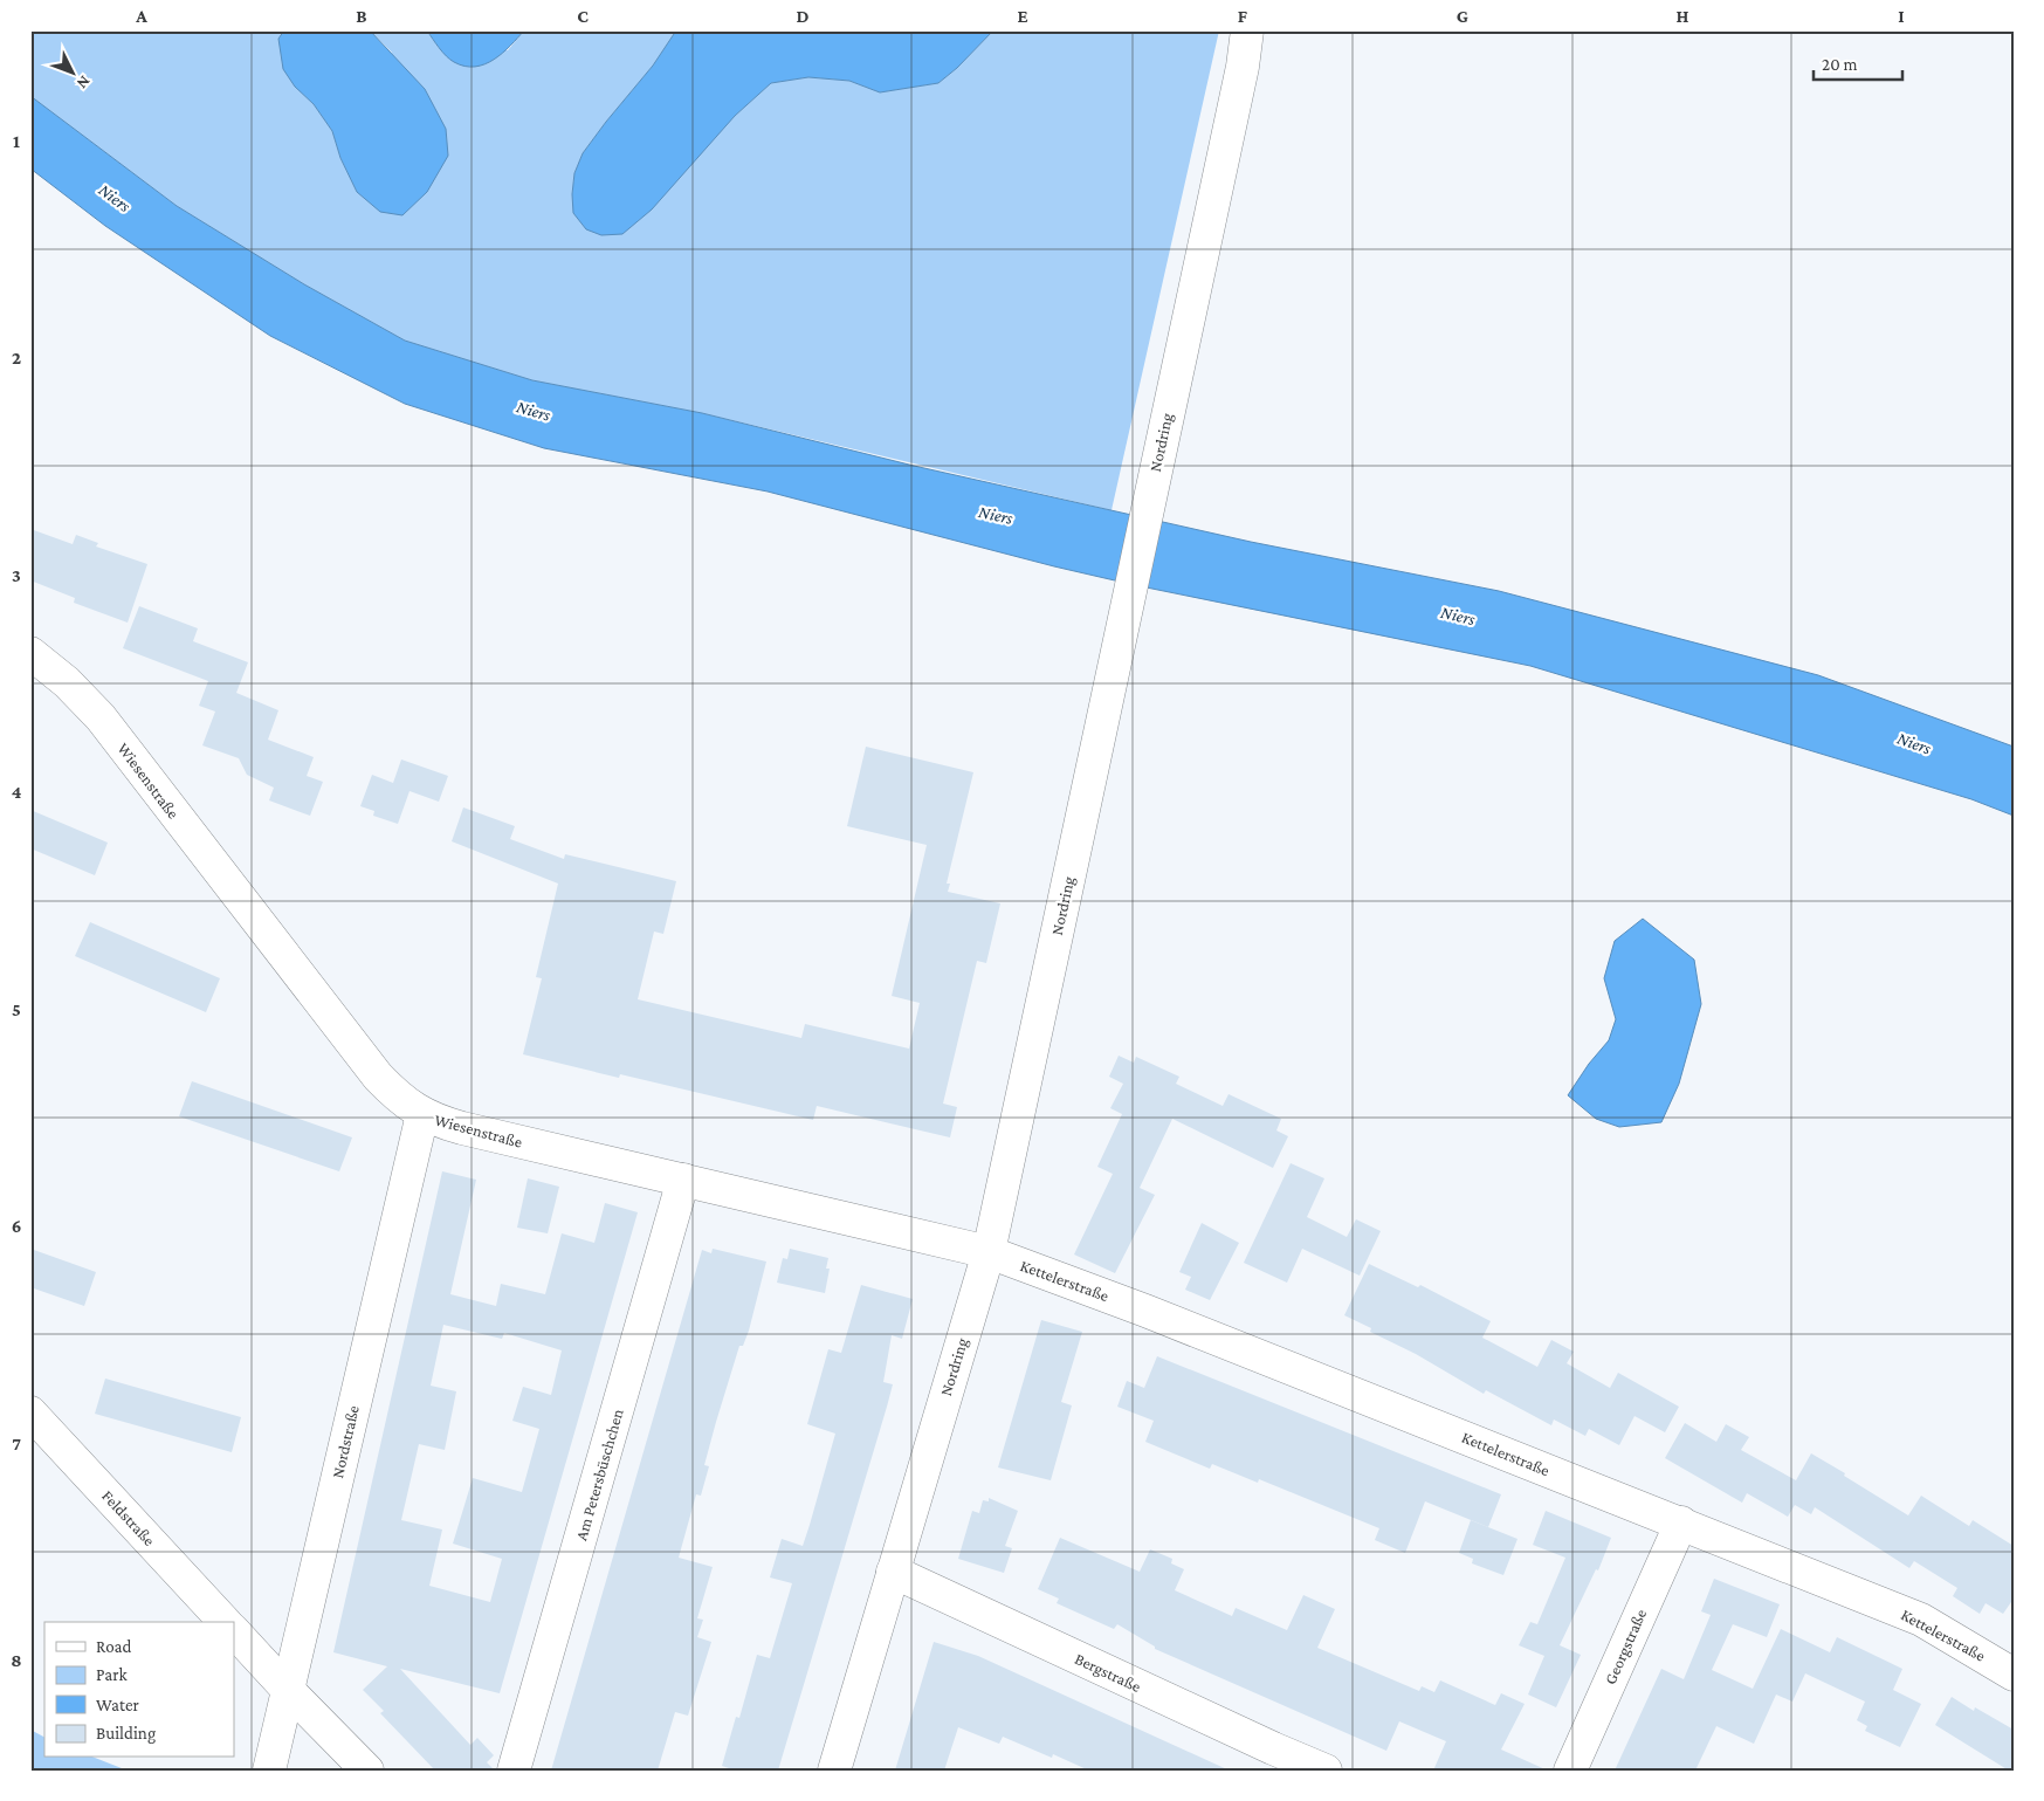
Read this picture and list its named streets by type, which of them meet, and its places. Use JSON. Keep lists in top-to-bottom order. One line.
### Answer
{"streets":{"street":["Nordring","Wiesenstraße","Kettelerstraße","Nordstraße","Am Petersbüschchen","Feldstraße","Georgstraße","Bergstraße"]},"crossings":[["Nordring","Wiesenstraße"],["Nordring","Kettelerstraße"],["Nordring","Bergstraße"],["Wiesenstraße","Kettelerstraße"],["Wiesenstraße","Nordstraße"],["Wiesenstraße","Am Petersbüschchen"],["Kettelerstraße","Georgstraße"]],"water":["Niers"],"legend":["Road","Park","Water","Building"],"scale_bar":"20 m","north":"bottom right","grid":{"columns":["A","B","C","D","E","F","G","H","I"],"rows":["1","2","3","4","5","6","7","8"]}}
